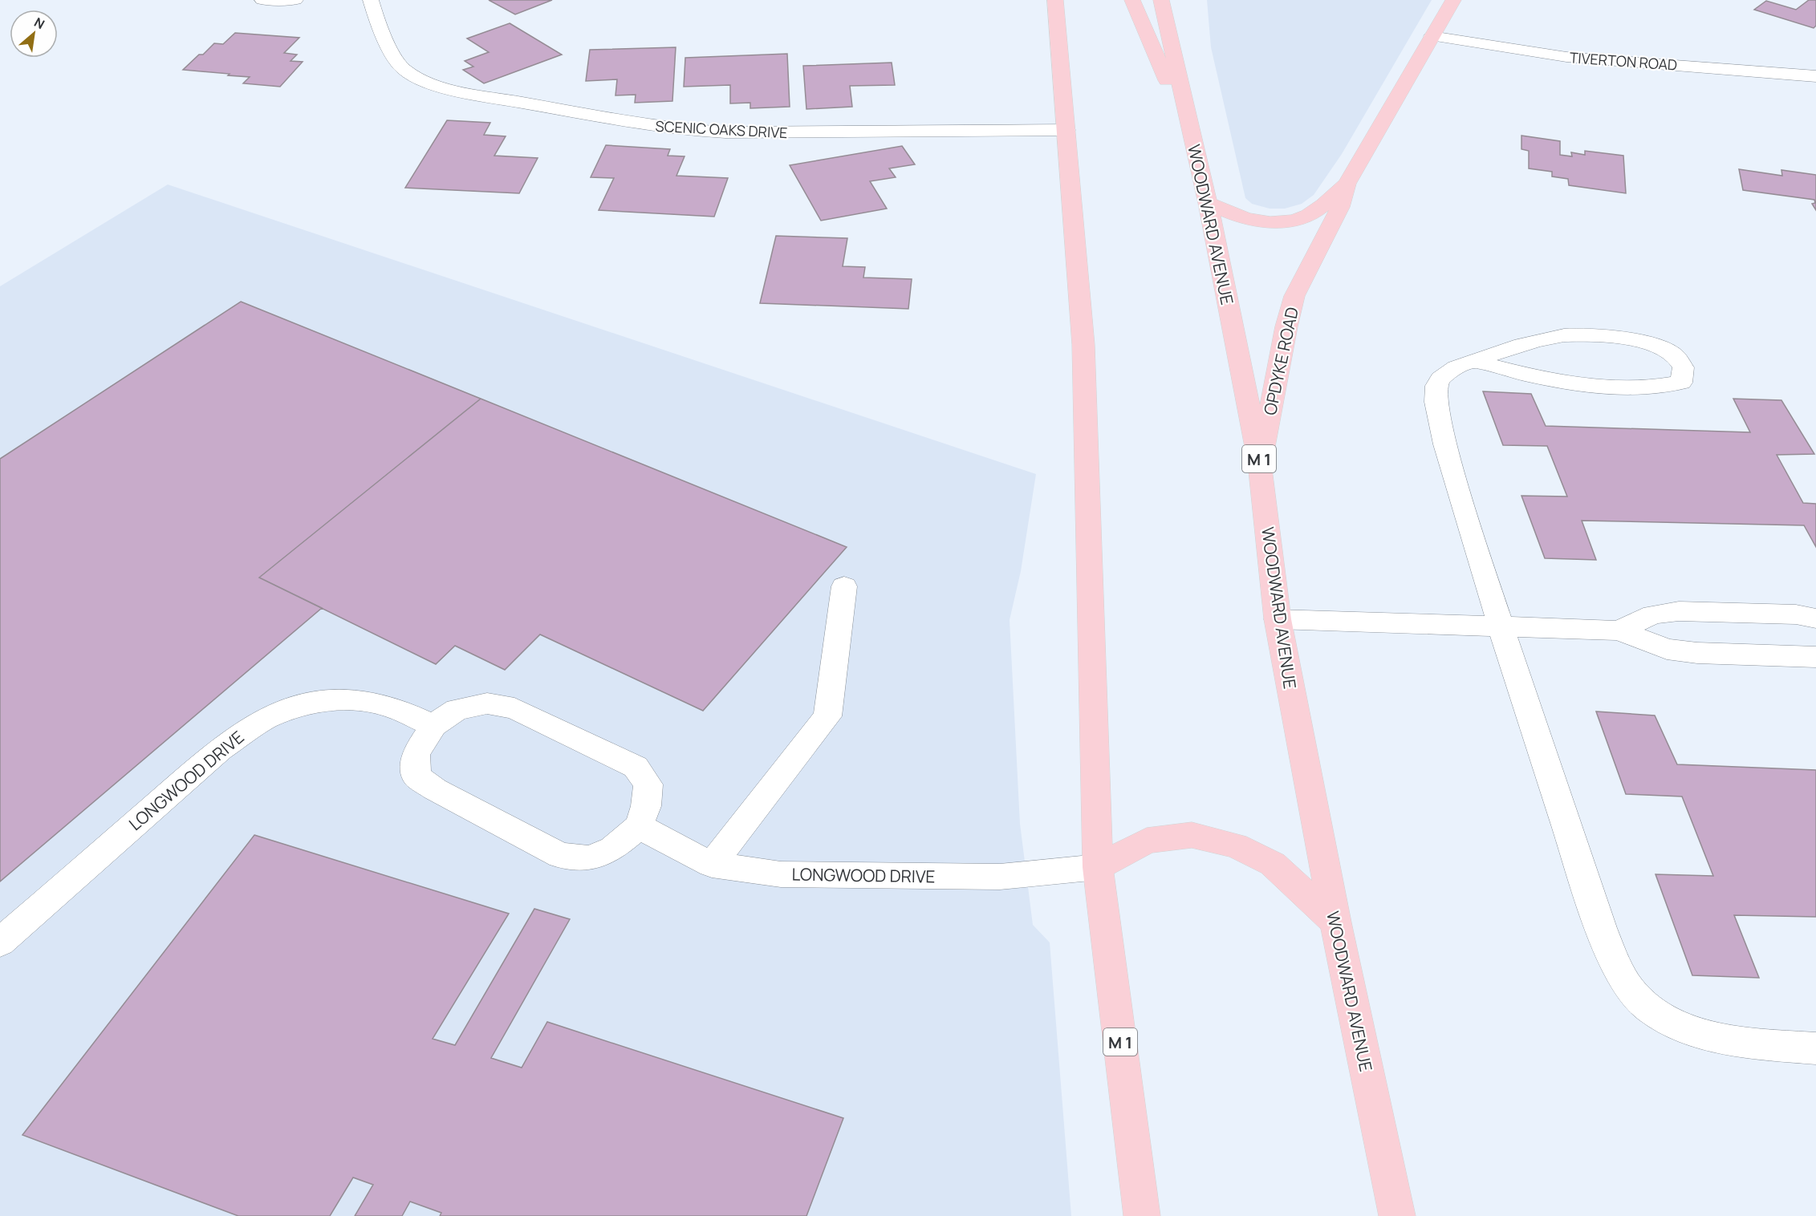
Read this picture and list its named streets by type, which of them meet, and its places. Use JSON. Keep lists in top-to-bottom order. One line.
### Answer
{"streets":{"main road":["WOODWARD AVENUE","OPDYKE ROAD","M 1"],"street":["TIVERTON ROAD","SCENIC OAKS DRIVE","LONGWOOD DRIVE"]},"crossings":[["TIVERTON ROAD","OPDYKE ROAD"],["SCENIC OAKS DRIVE","M 1"],["WOODWARD AVENUE","OPDYKE ROAD"],["M 1","LONGWOOD DRIVE"]],"north":"top right"}
